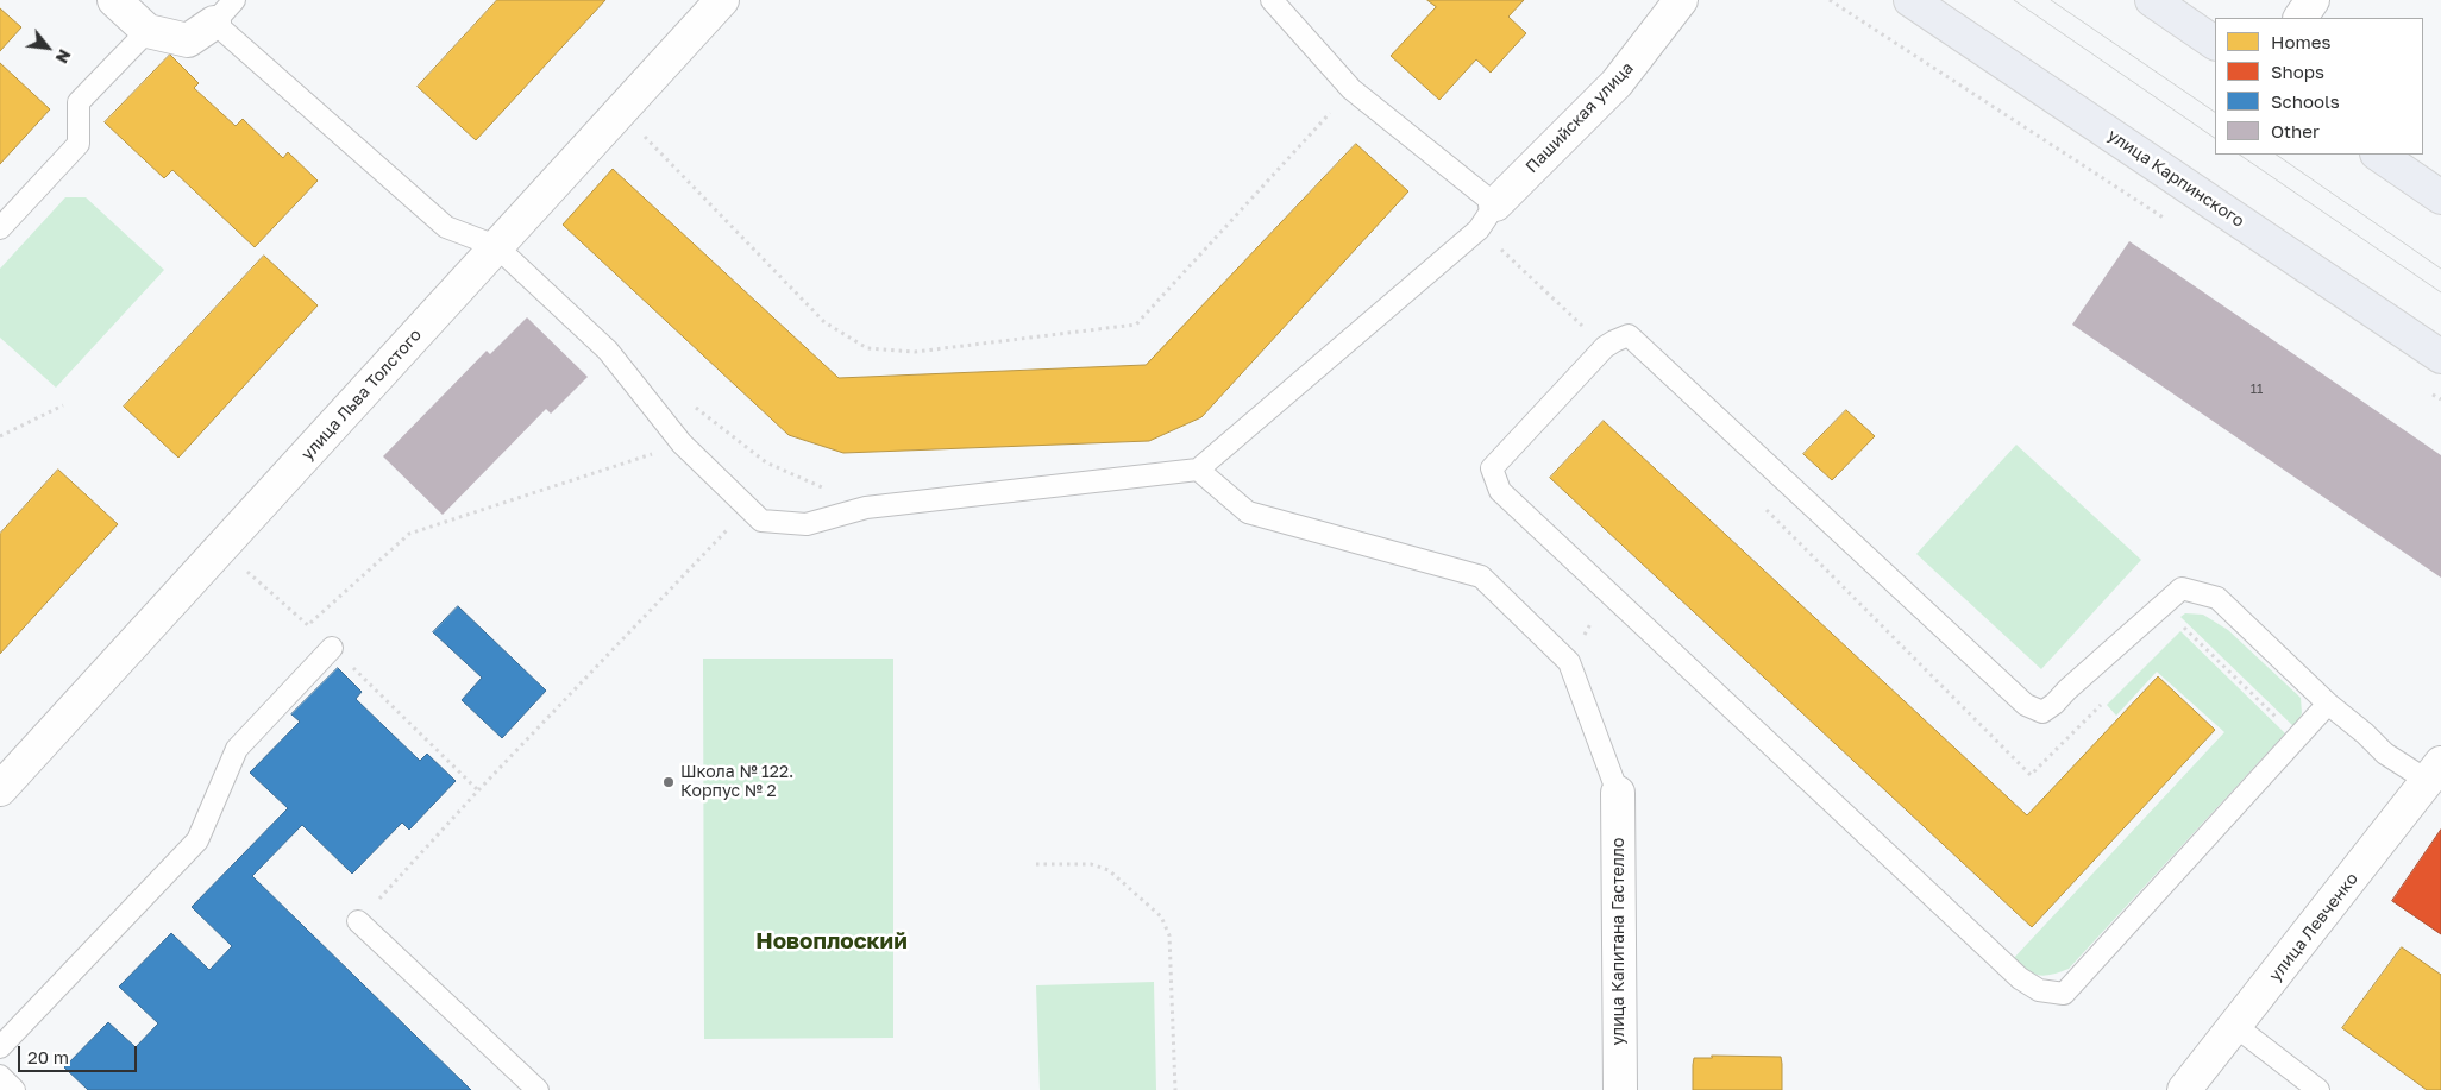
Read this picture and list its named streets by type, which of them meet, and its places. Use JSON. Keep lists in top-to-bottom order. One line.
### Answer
{"streets":{"main road":["улица Карпинского"],"street":["Пашийская улица","улица Льва Толстого","улица Левченко","улица Капитана Гастелло"]},"districts":["Новоплоский"],"places":["Школа № 122. Корпус № 2"],"house_numbers":["11"],"legend":["Homes","Shops","Schools","Other"],"scale_bar":"20 m","north":"bottom right"}
